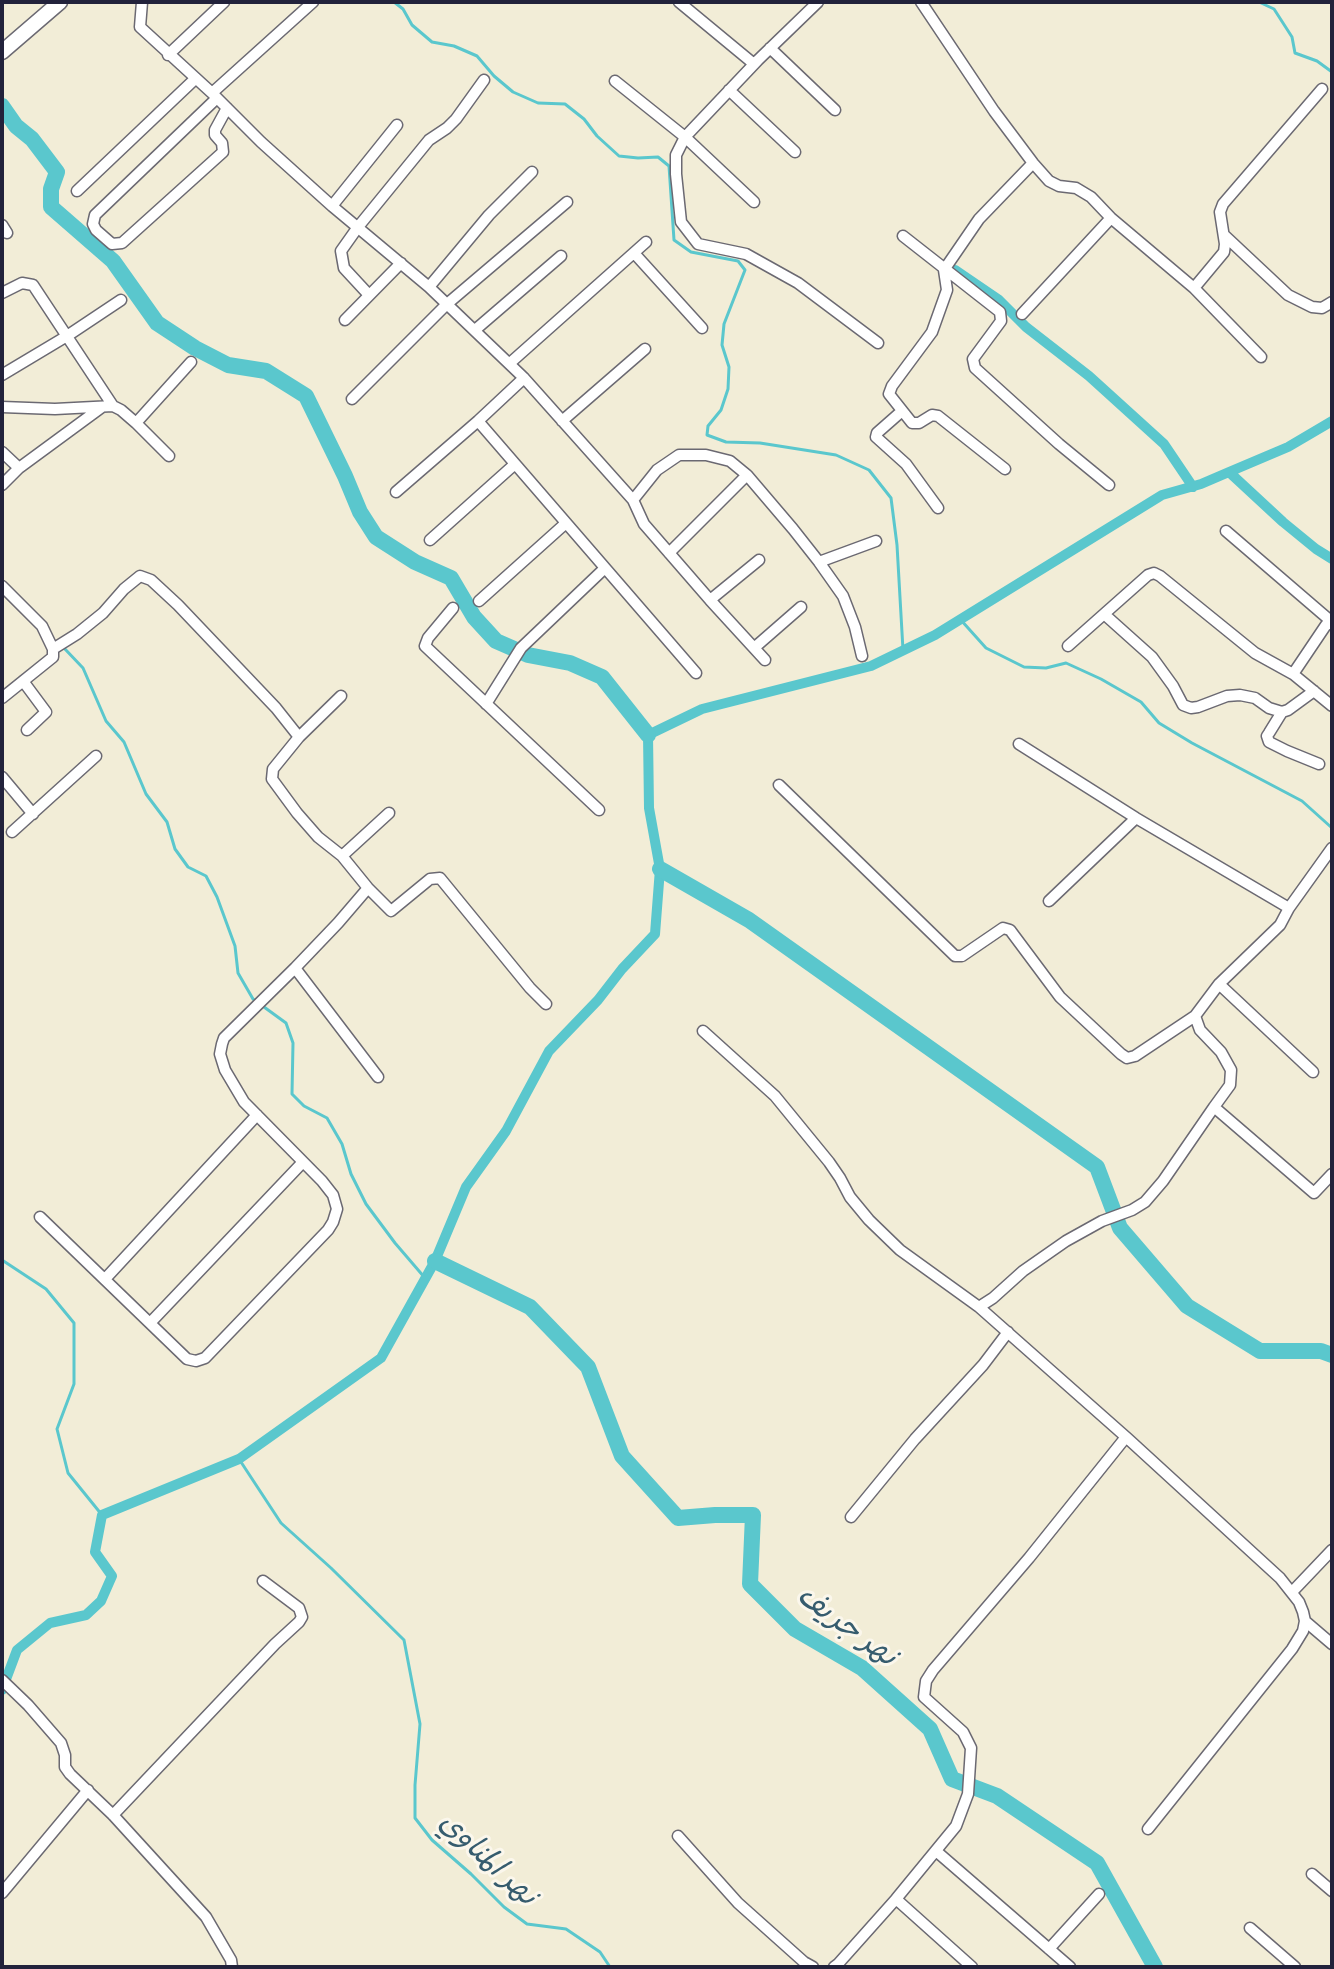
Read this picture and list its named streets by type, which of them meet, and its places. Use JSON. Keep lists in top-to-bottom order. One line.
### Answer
{"water":["نهر جريف","نهر المناوي"]}
